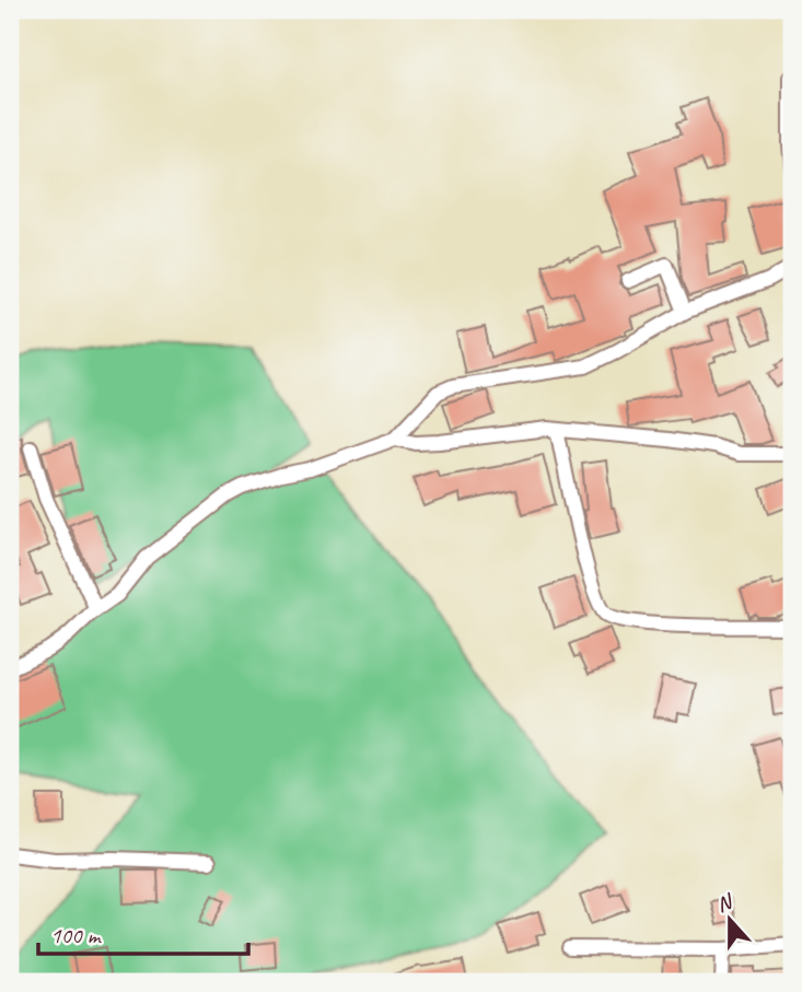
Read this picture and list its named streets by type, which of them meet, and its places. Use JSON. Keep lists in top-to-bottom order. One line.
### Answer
{"scale_bar":"100 m","north":"top"}
